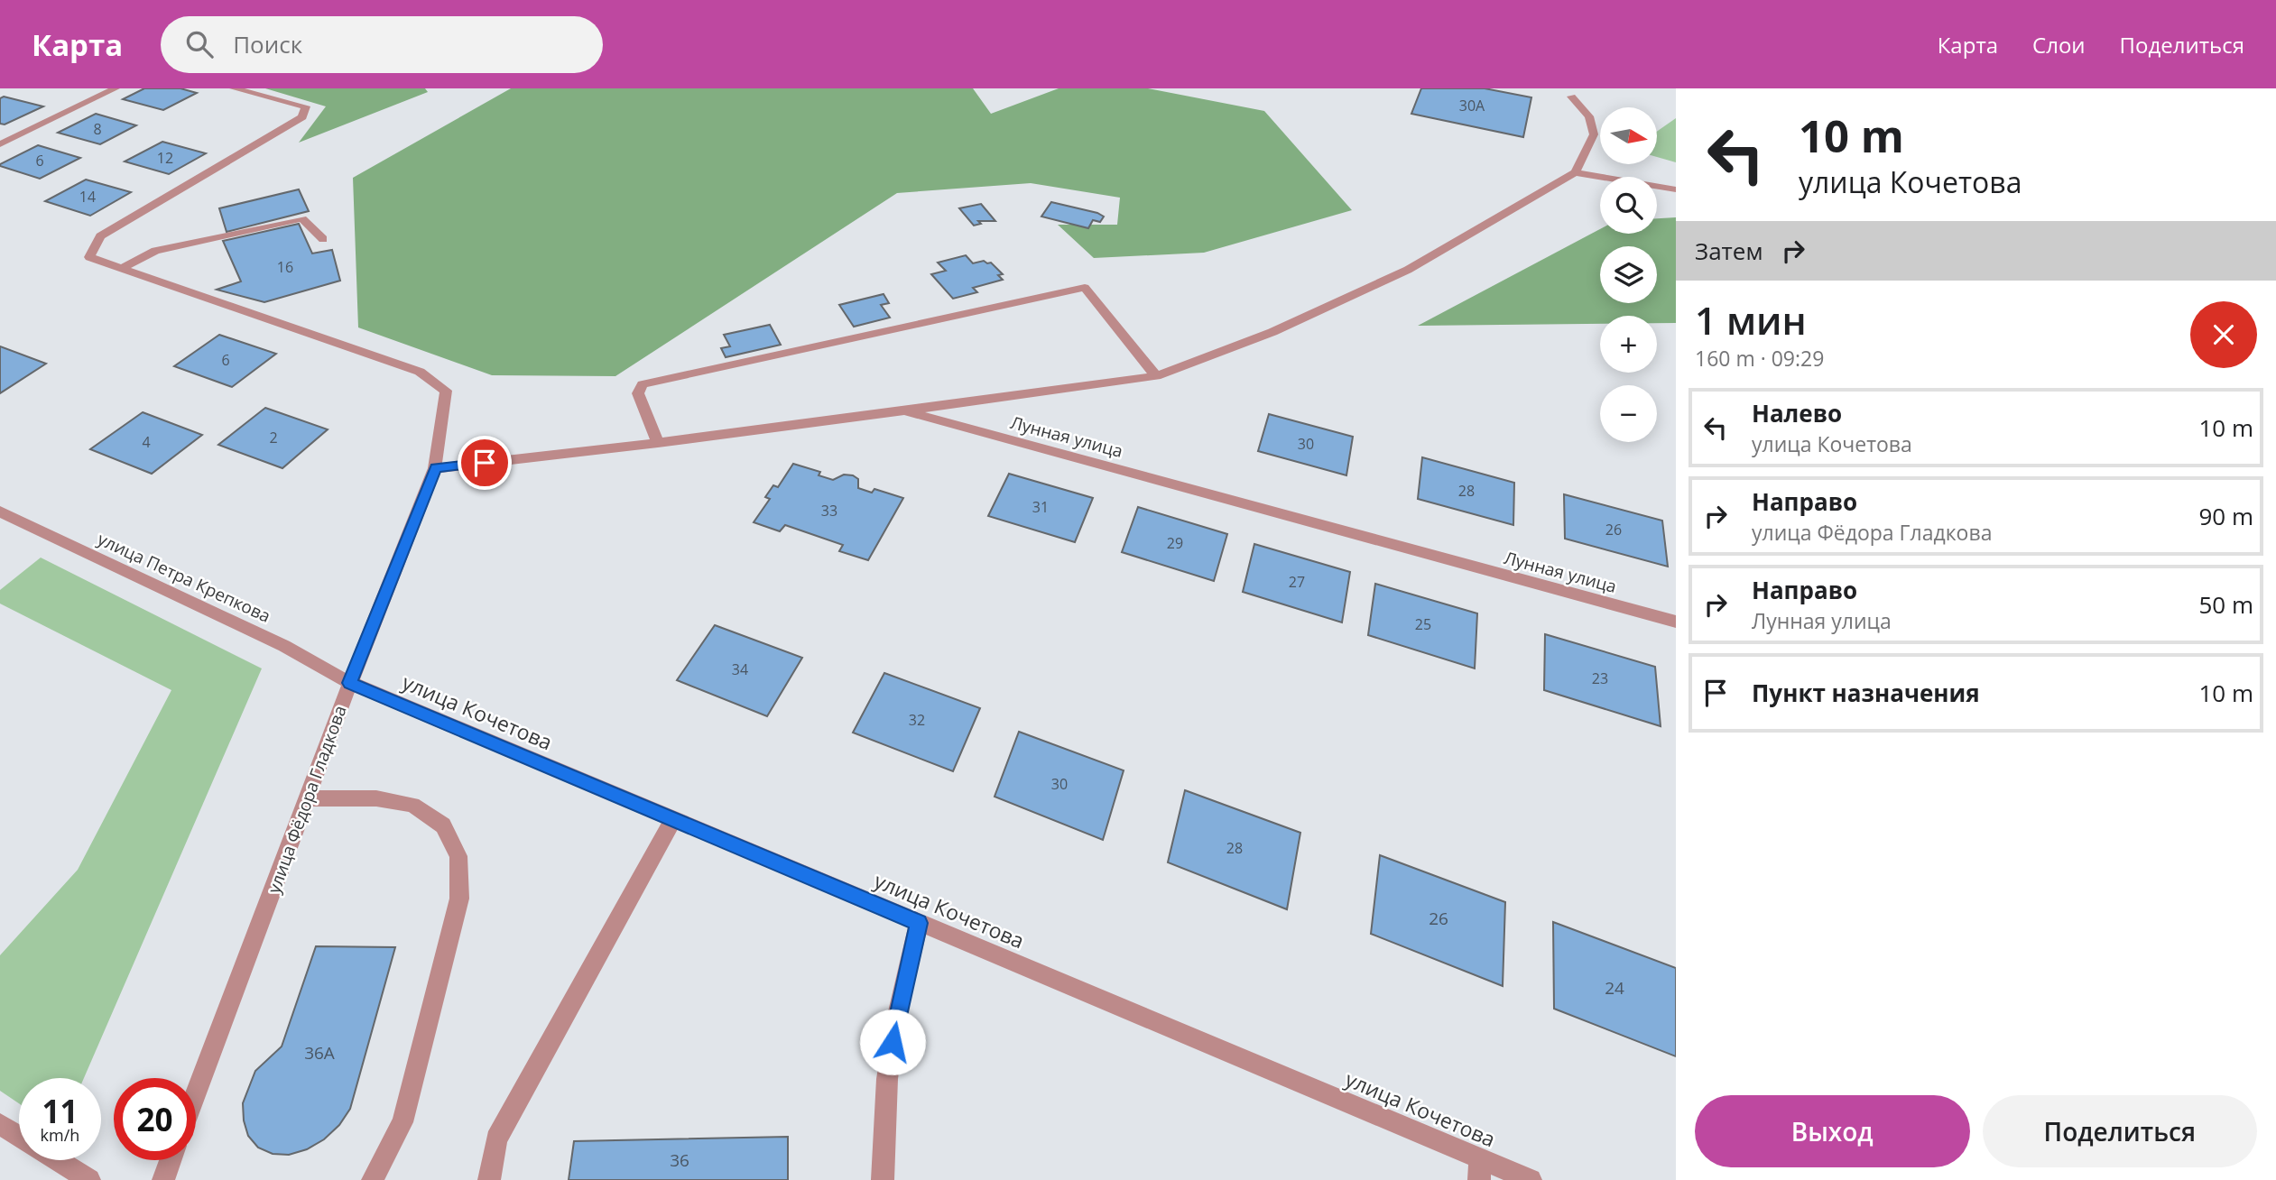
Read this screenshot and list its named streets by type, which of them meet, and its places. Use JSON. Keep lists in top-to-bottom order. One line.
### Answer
{"streets":{"street":["Лунная улица","улица Петра Крепкова","улица Кочетова","улица Фёдора Гладкова"]},"crossings":[["Лунная улица","улица Фёдора Гладкова"],["улица Петра Крепкова","улица Кочетова"],["улица Петра Крепкова","улица Фёдора Гладкова"],["улица Кочетова","улица Фёдора Гладкова"]],"house_numbers":["30А","8","12","6","14","16","6","2","4","30","28","31","33","26","29","27","25","34","23","32","30","28","26","24","36А","36"],"north":"right","page":{"header":"Карта","search":"Поиск","nav":["Карта","Слои","Поделиться"],"turn":["10 m","улица Кочетова"],"map_buttons":["+","−"],"then":"Затем","heading":["1 мин","160 m · 09:29"],"list":[{"name":"Налево","note":"улица Кочетова","value":"10 m"},{"name":"Направо","note":"улица Фёдора Гладкова","value":"90 m"},{"name":"Направо","note":"Лунная улица","value":"50 m"},{"name":"Пункт назначения","value":"10 m"}],"speed":"11 km/h","limit":"20","buttons":["Выход","Поделиться"]}}
